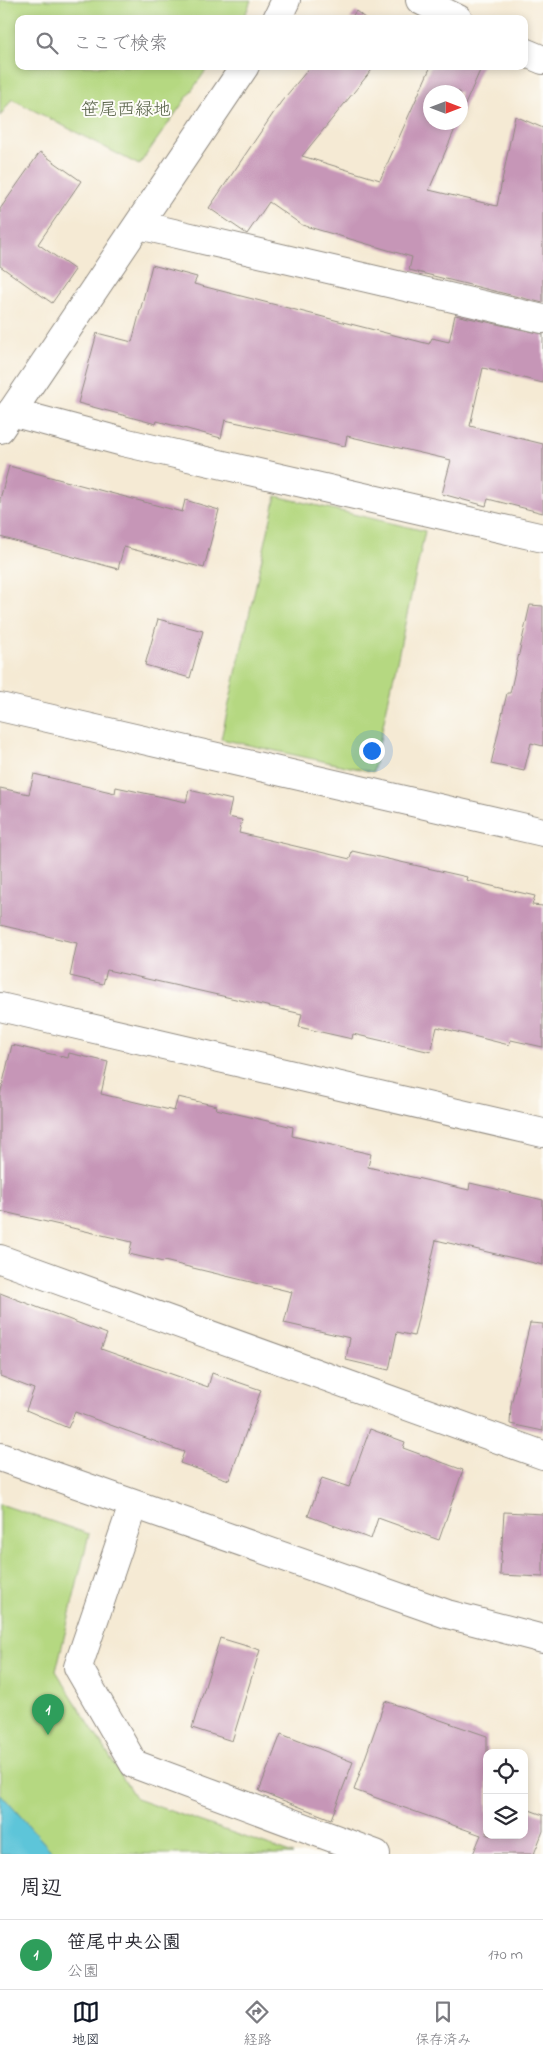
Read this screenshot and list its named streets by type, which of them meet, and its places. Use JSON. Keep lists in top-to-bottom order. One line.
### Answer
{"parks":["笹尾西緑地"],"north":"right","page":{"search":"ここで検索","pins":"1","heading":"周辺","list":[{"mark":"1","name":"笹尾中央公園","note":"公園","value":"170 m"}],"nav":["地図","経路","保存済み"]}}
